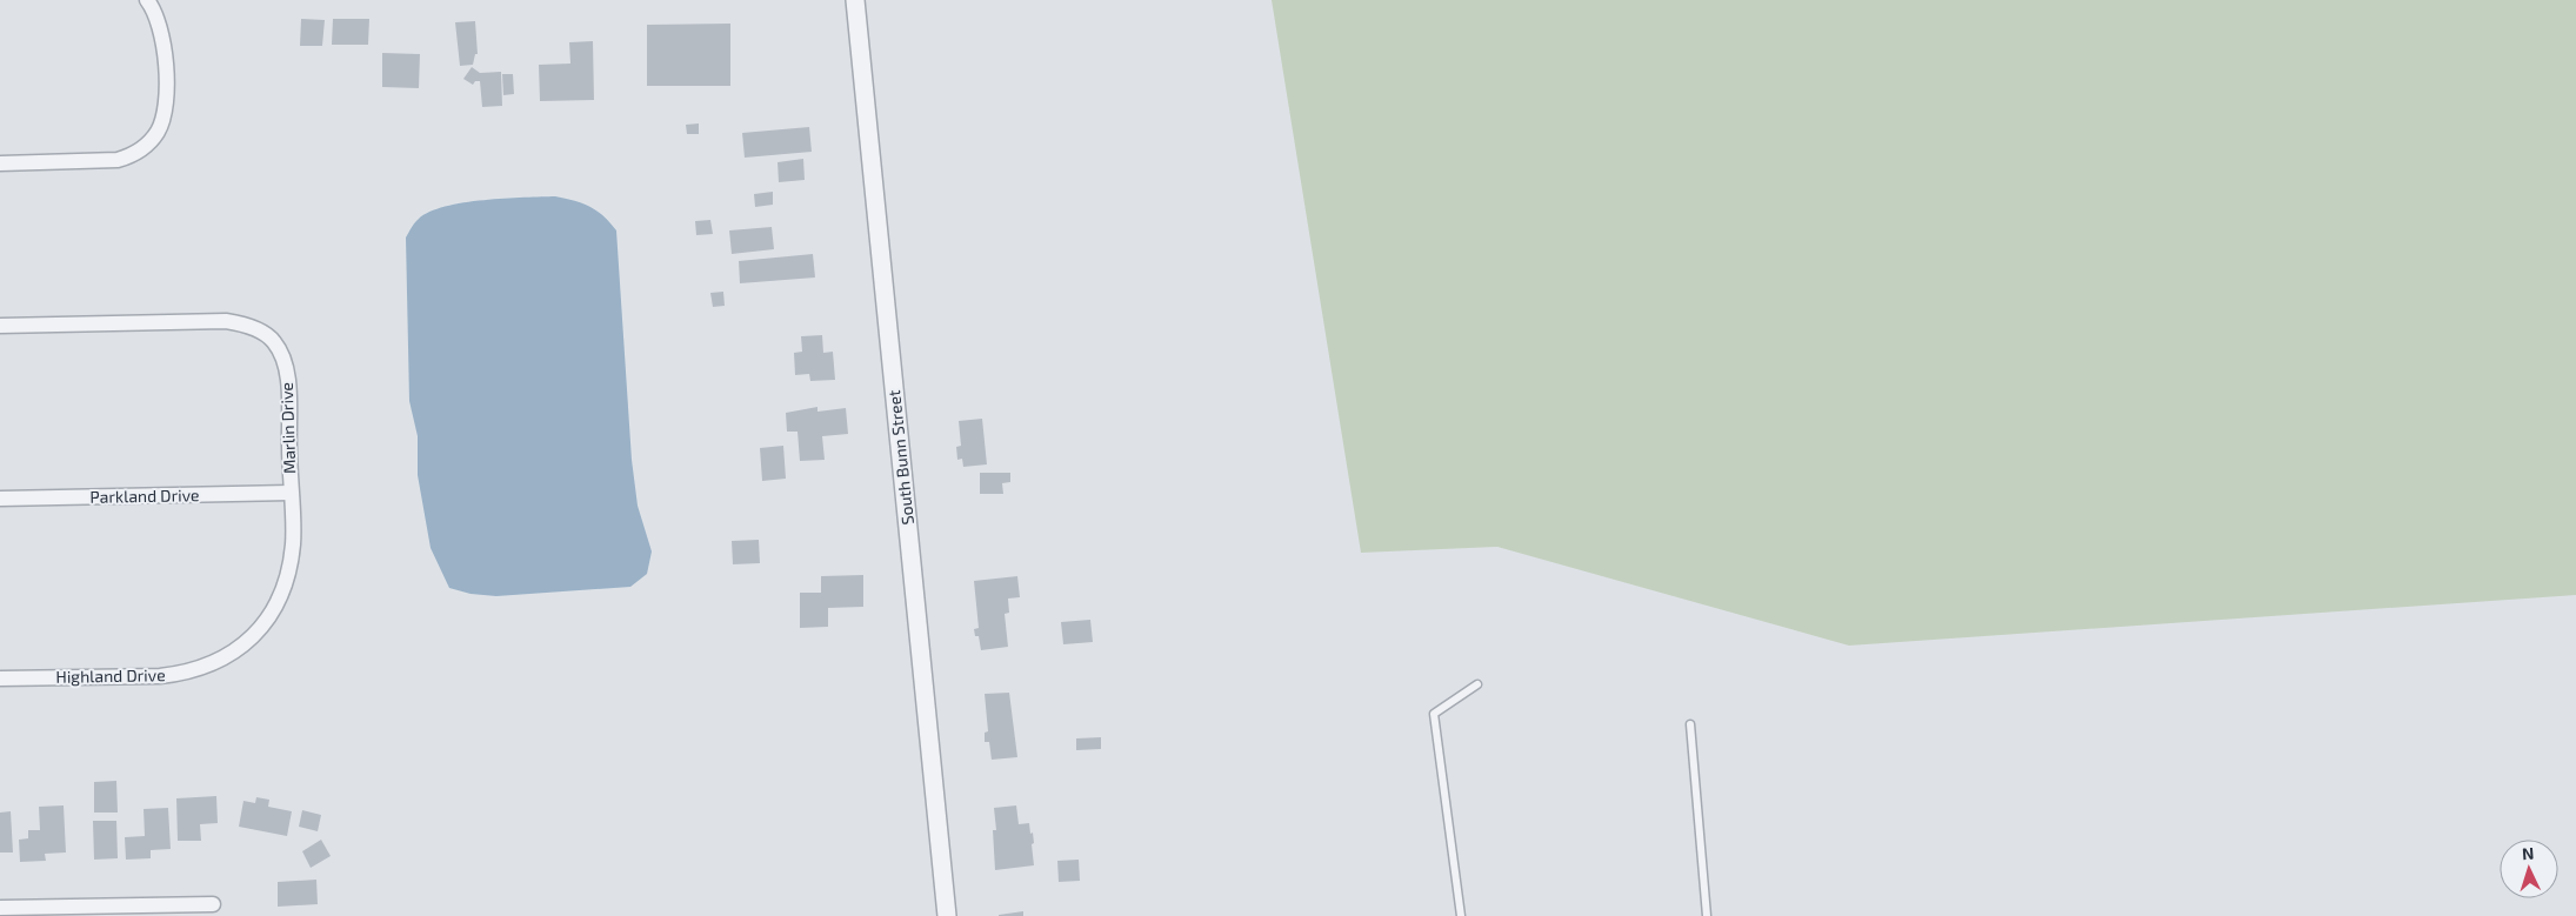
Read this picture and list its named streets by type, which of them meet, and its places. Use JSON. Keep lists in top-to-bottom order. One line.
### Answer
{"streets":{"street":["Marlin Drive","South Bunn Street","Parkland Drive","Highland Drive"]},"crossings":[["Marlin Drive","Parkland Drive"],["Marlin Drive","Highland Drive"]],"north":"top"}
